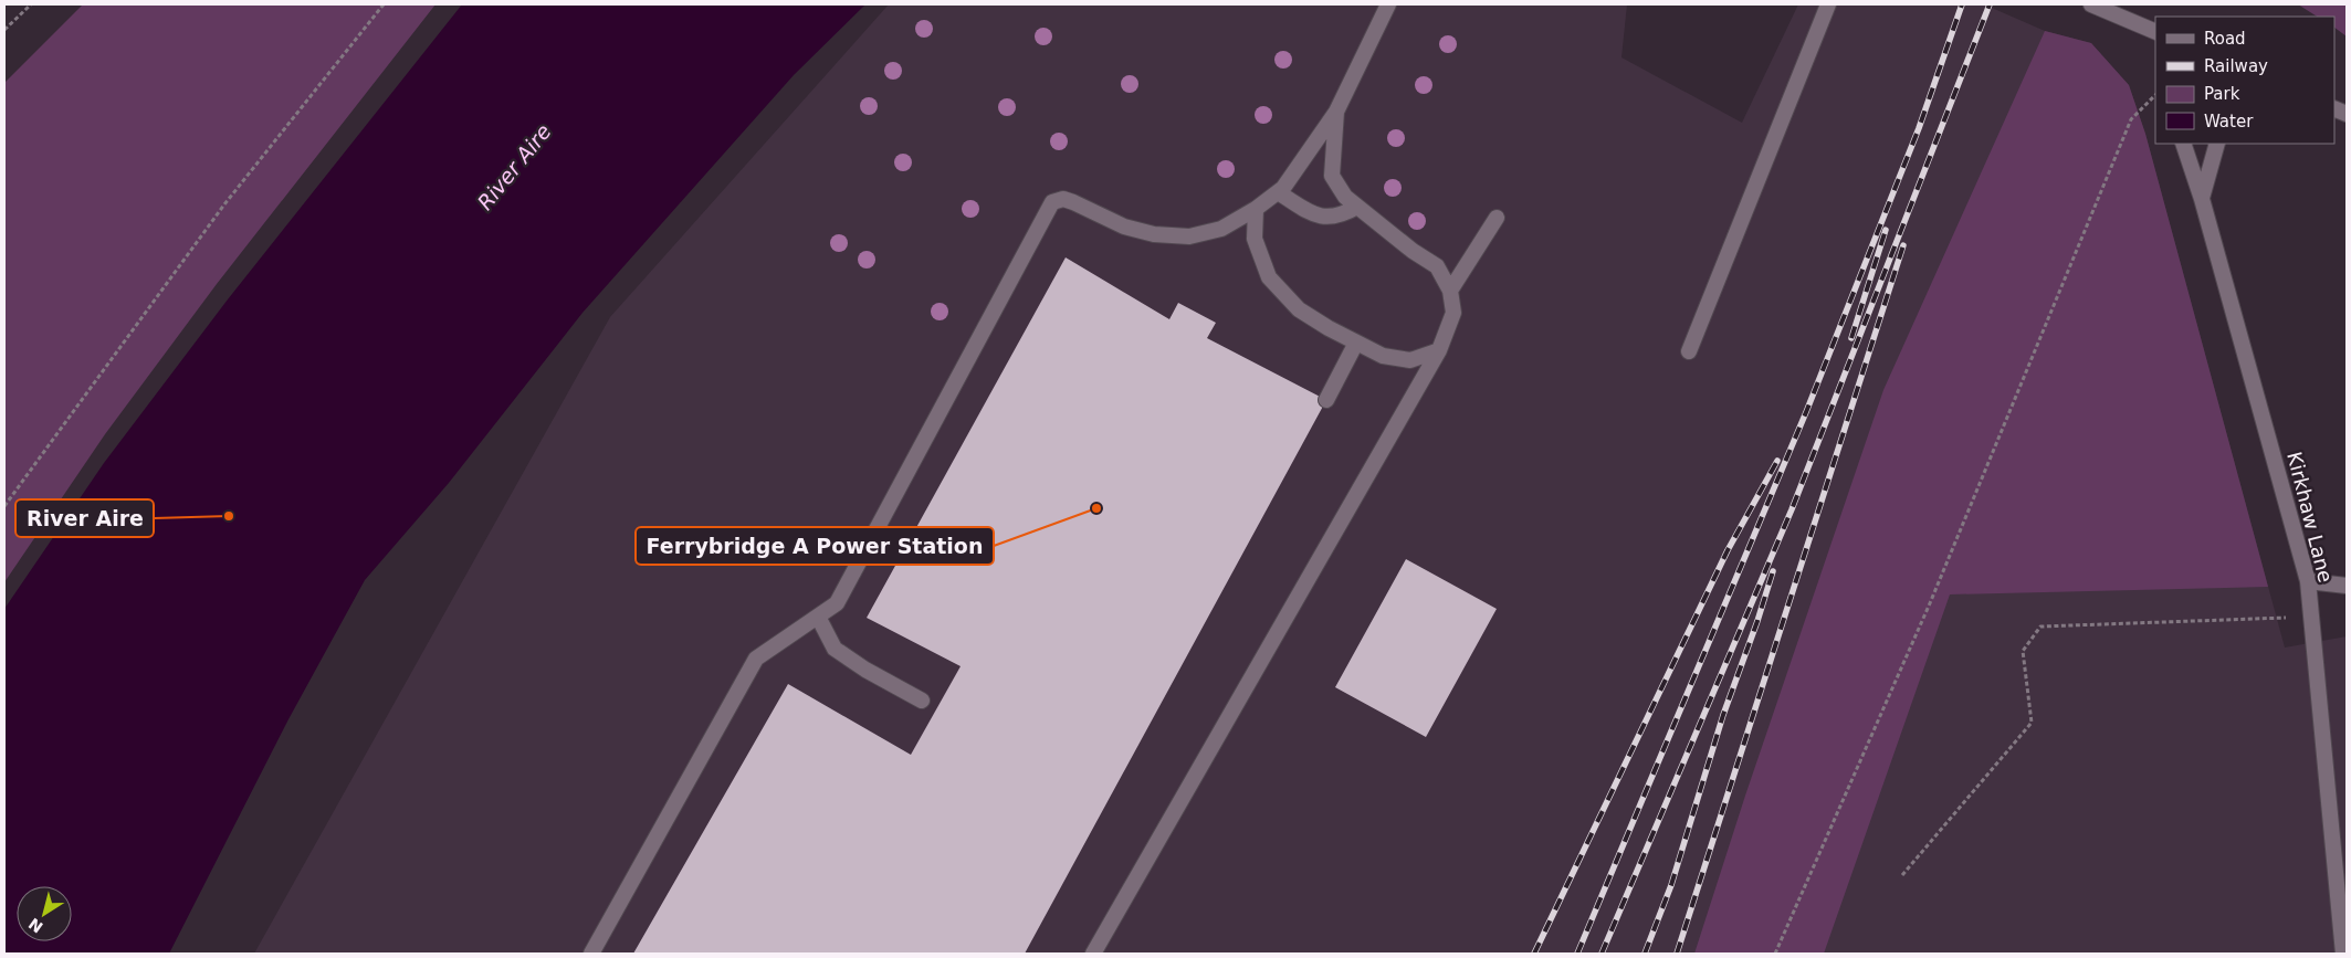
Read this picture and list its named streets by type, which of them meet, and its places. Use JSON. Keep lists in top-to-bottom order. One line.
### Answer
{"streets":{"street":["Kirkhaw Lane"]},"water":["River Aire"],"places":["Ferrybridge A Power Station","River Aire"],"legend":["Road","Railway","Park","Water"],"north":"bottom left"}
